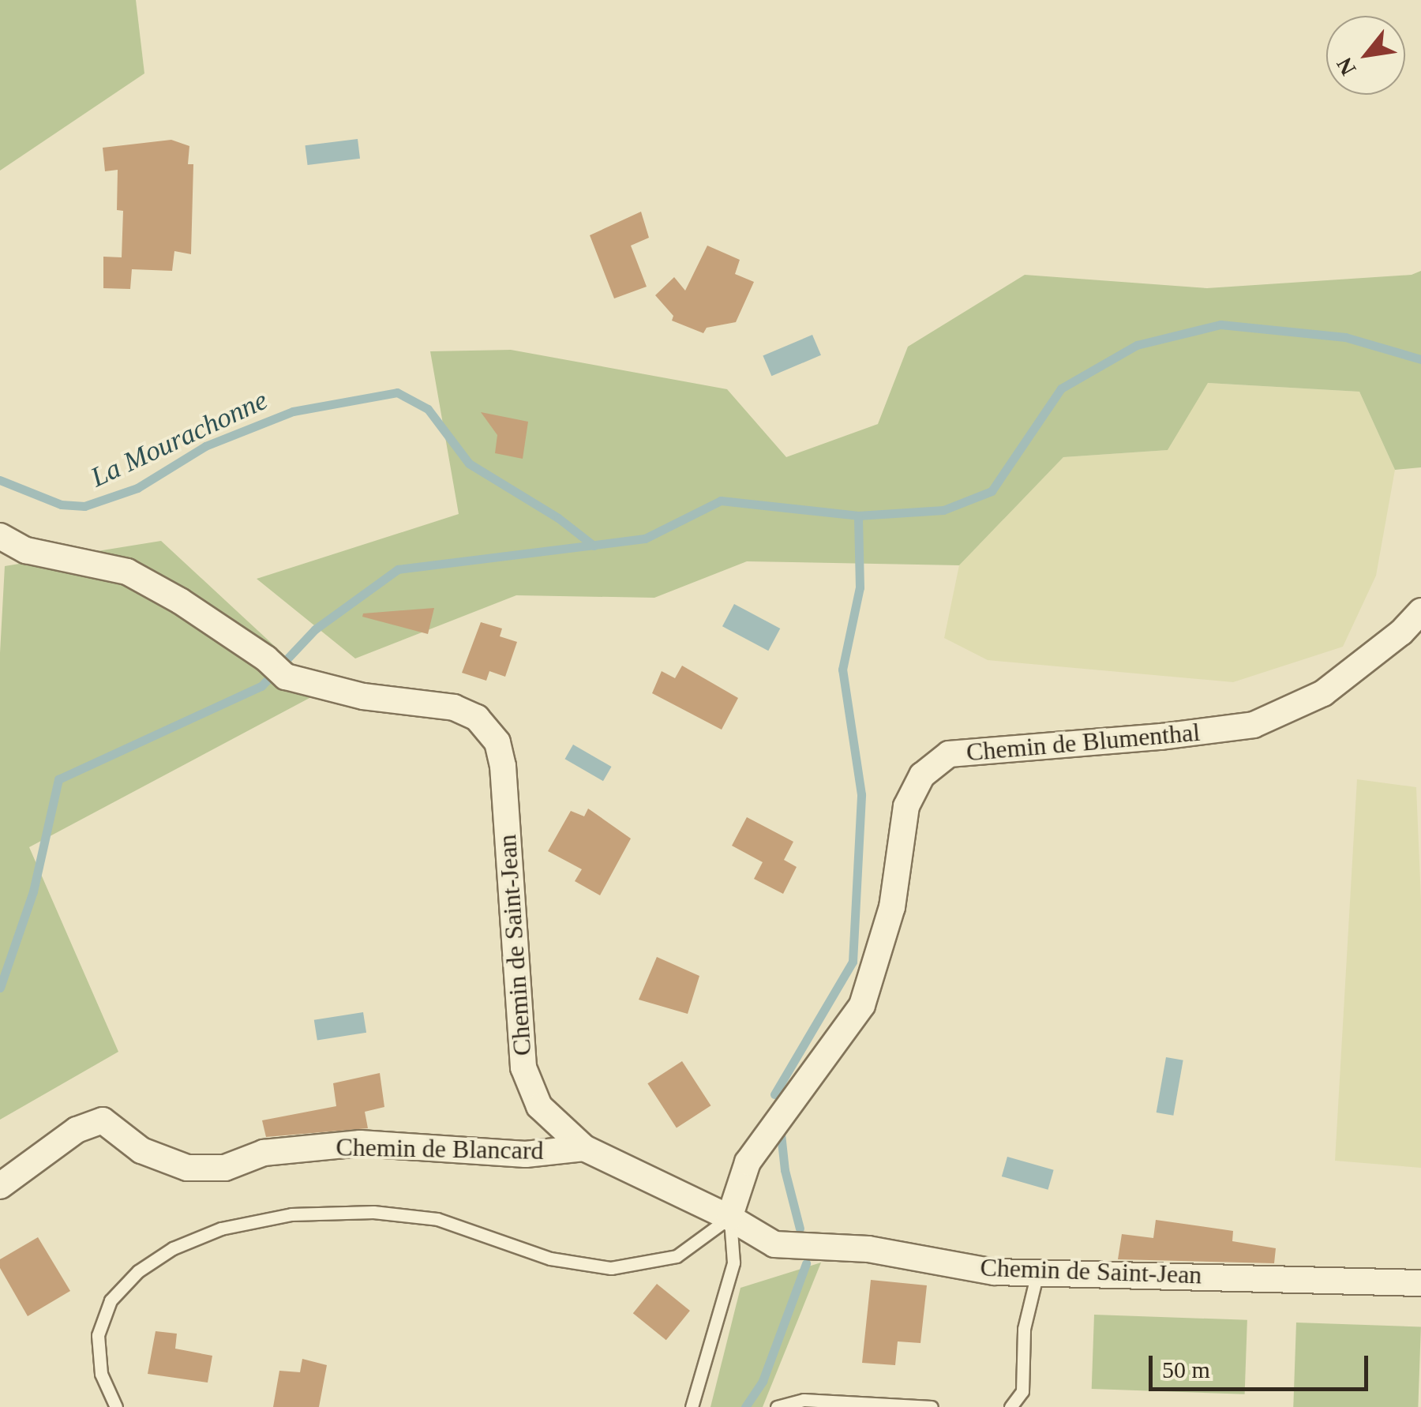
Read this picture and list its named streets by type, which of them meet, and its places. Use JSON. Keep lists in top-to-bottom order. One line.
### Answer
{"streets":{"street":["Chemin de Blumenthal","Chemin de Saint-Jean","Chemin de Blancard"]},"crossings":[["Chemin de Blumenthal","Chemin de Saint-Jean"],["Chemin de Saint-Jean","Chemin de Blancard"]],"water":["La Mourachonne"],"scale_bar":"50 m","north":"bottom left"}
